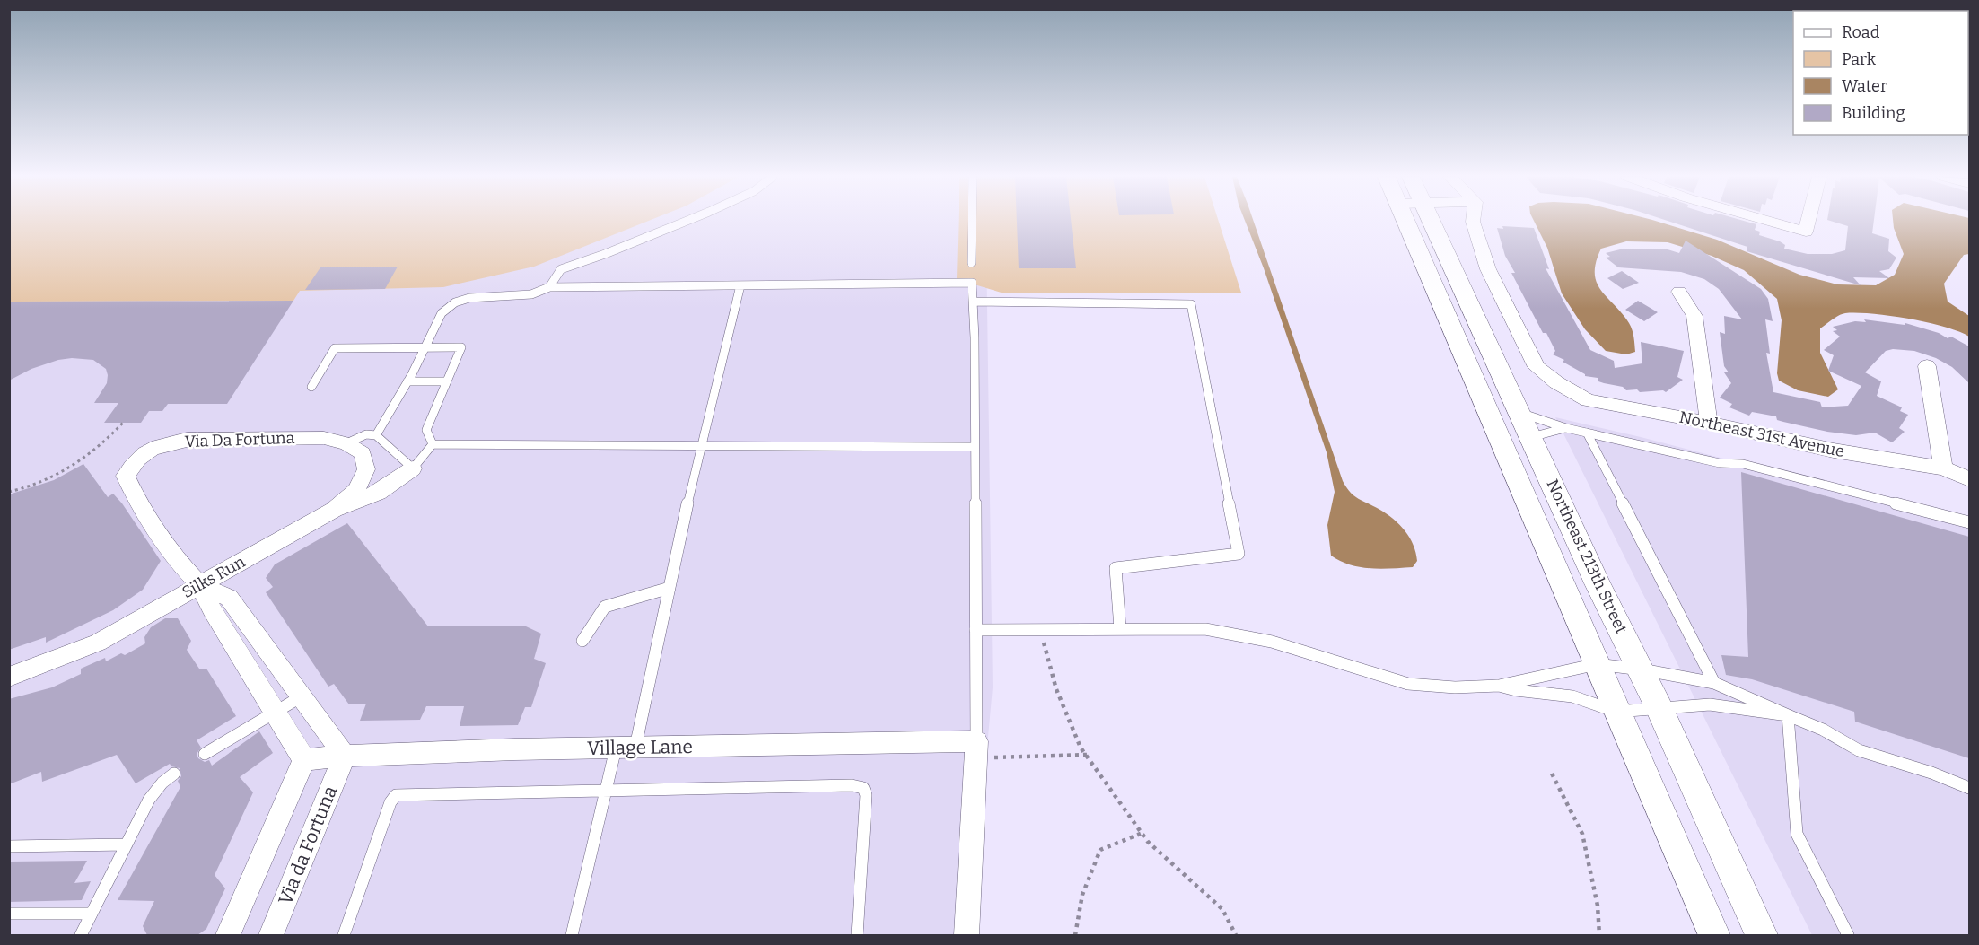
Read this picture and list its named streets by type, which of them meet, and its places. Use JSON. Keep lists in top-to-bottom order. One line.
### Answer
{"streets":{"street":["Northeast 31st Avenue","Via Da Fortuna","Northeast 213th Street","Silks Run","Village Lane","Via da Fortuna"]},"crossings":[["Via Da Fortuna","Silks Run"],["Via Da Fortuna","Village Lane"],["Via Da Fortuna","Via da Fortuna"],["Village Lane","Via da Fortuna"]],"legend":["Road","Park","Water","Building"]}
